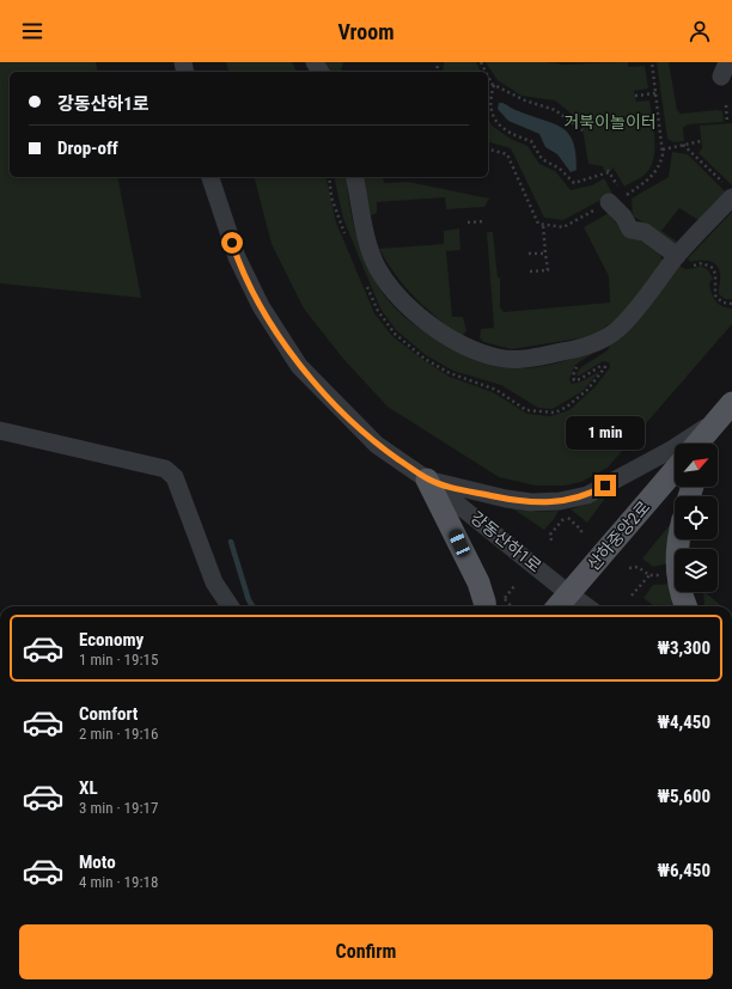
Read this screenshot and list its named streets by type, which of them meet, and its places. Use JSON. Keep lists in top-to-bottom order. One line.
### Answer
{"streets":{"main road":["산하중앙2로"],"street":["강동산하1로"]},"crossings":[["산하중앙2로","강동산하1로"]],"parks":["거북이놀이터"],"north":"top right","page":{"header":"Vroom","banner":["강동산하1로","Drop-off"],"bubble":"1 min","list":[{"name":"Economy","note":"1 min · 19:15","value":"₩3,300"},{"name":"Comfort","note":"2 min · 19:16","value":"₩4,450"},{"name":"XL","note":"3 min · 19:17","value":"₩5,600"},{"name":"Moto","note":"4 min · 19:18","value":"₩6,450"}],"buttons":"Confirm"}}
